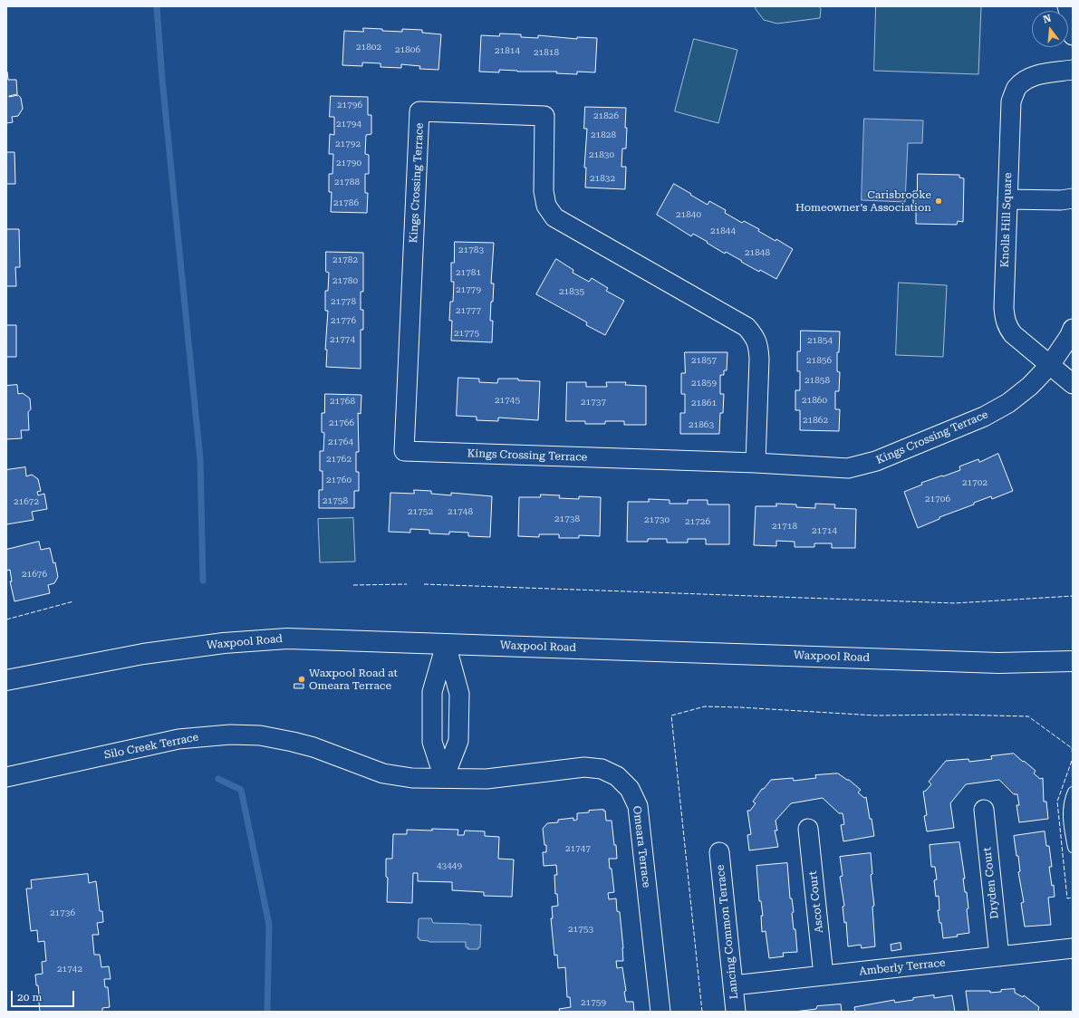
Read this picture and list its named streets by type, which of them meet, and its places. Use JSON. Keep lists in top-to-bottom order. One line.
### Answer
{"streets":{"street":["Kings Crossing Terrace","Knolls Hill Square","Waxpool Road","Silo Creek Terrace","Omeara Terrace","Dryden Court","Ascot Court","Lancing Common Terrace","Amberly Terrace"]},"crossings":[["Kings Crossing Terrace","Knolls Hill Square"],["Silo Creek Terrace","Omeara Terrace"],["Dryden Court","Amberly Terrace"],["Ascot Court","Amberly Terrace"],["Lancing Common Terrace","Amberly Terrace"]],"places":["Carisbrooke Homeowner’s Association","Waxpool Road at Omeara Terrace"],"house_numbers":["21802","21806","21814","21818","21796","21826","21794","21828","21792","21830","21790","21832","21788","21786","21840","21844","21783","21848","21782","21781","21780","21779","21835","21778","21777","21776","21775","21774","21854","21857","21856","21858","21859","21745","21860","21768","21737","21861","21862","21766","21863","21764","21762","21760","21702","21706","21758","21672","21752","21748","21738","21730","21726","21718","21714","21676","21747","43449","21736","21753","21742","21759"],"scale_bar":"20 m","north":"top"}
